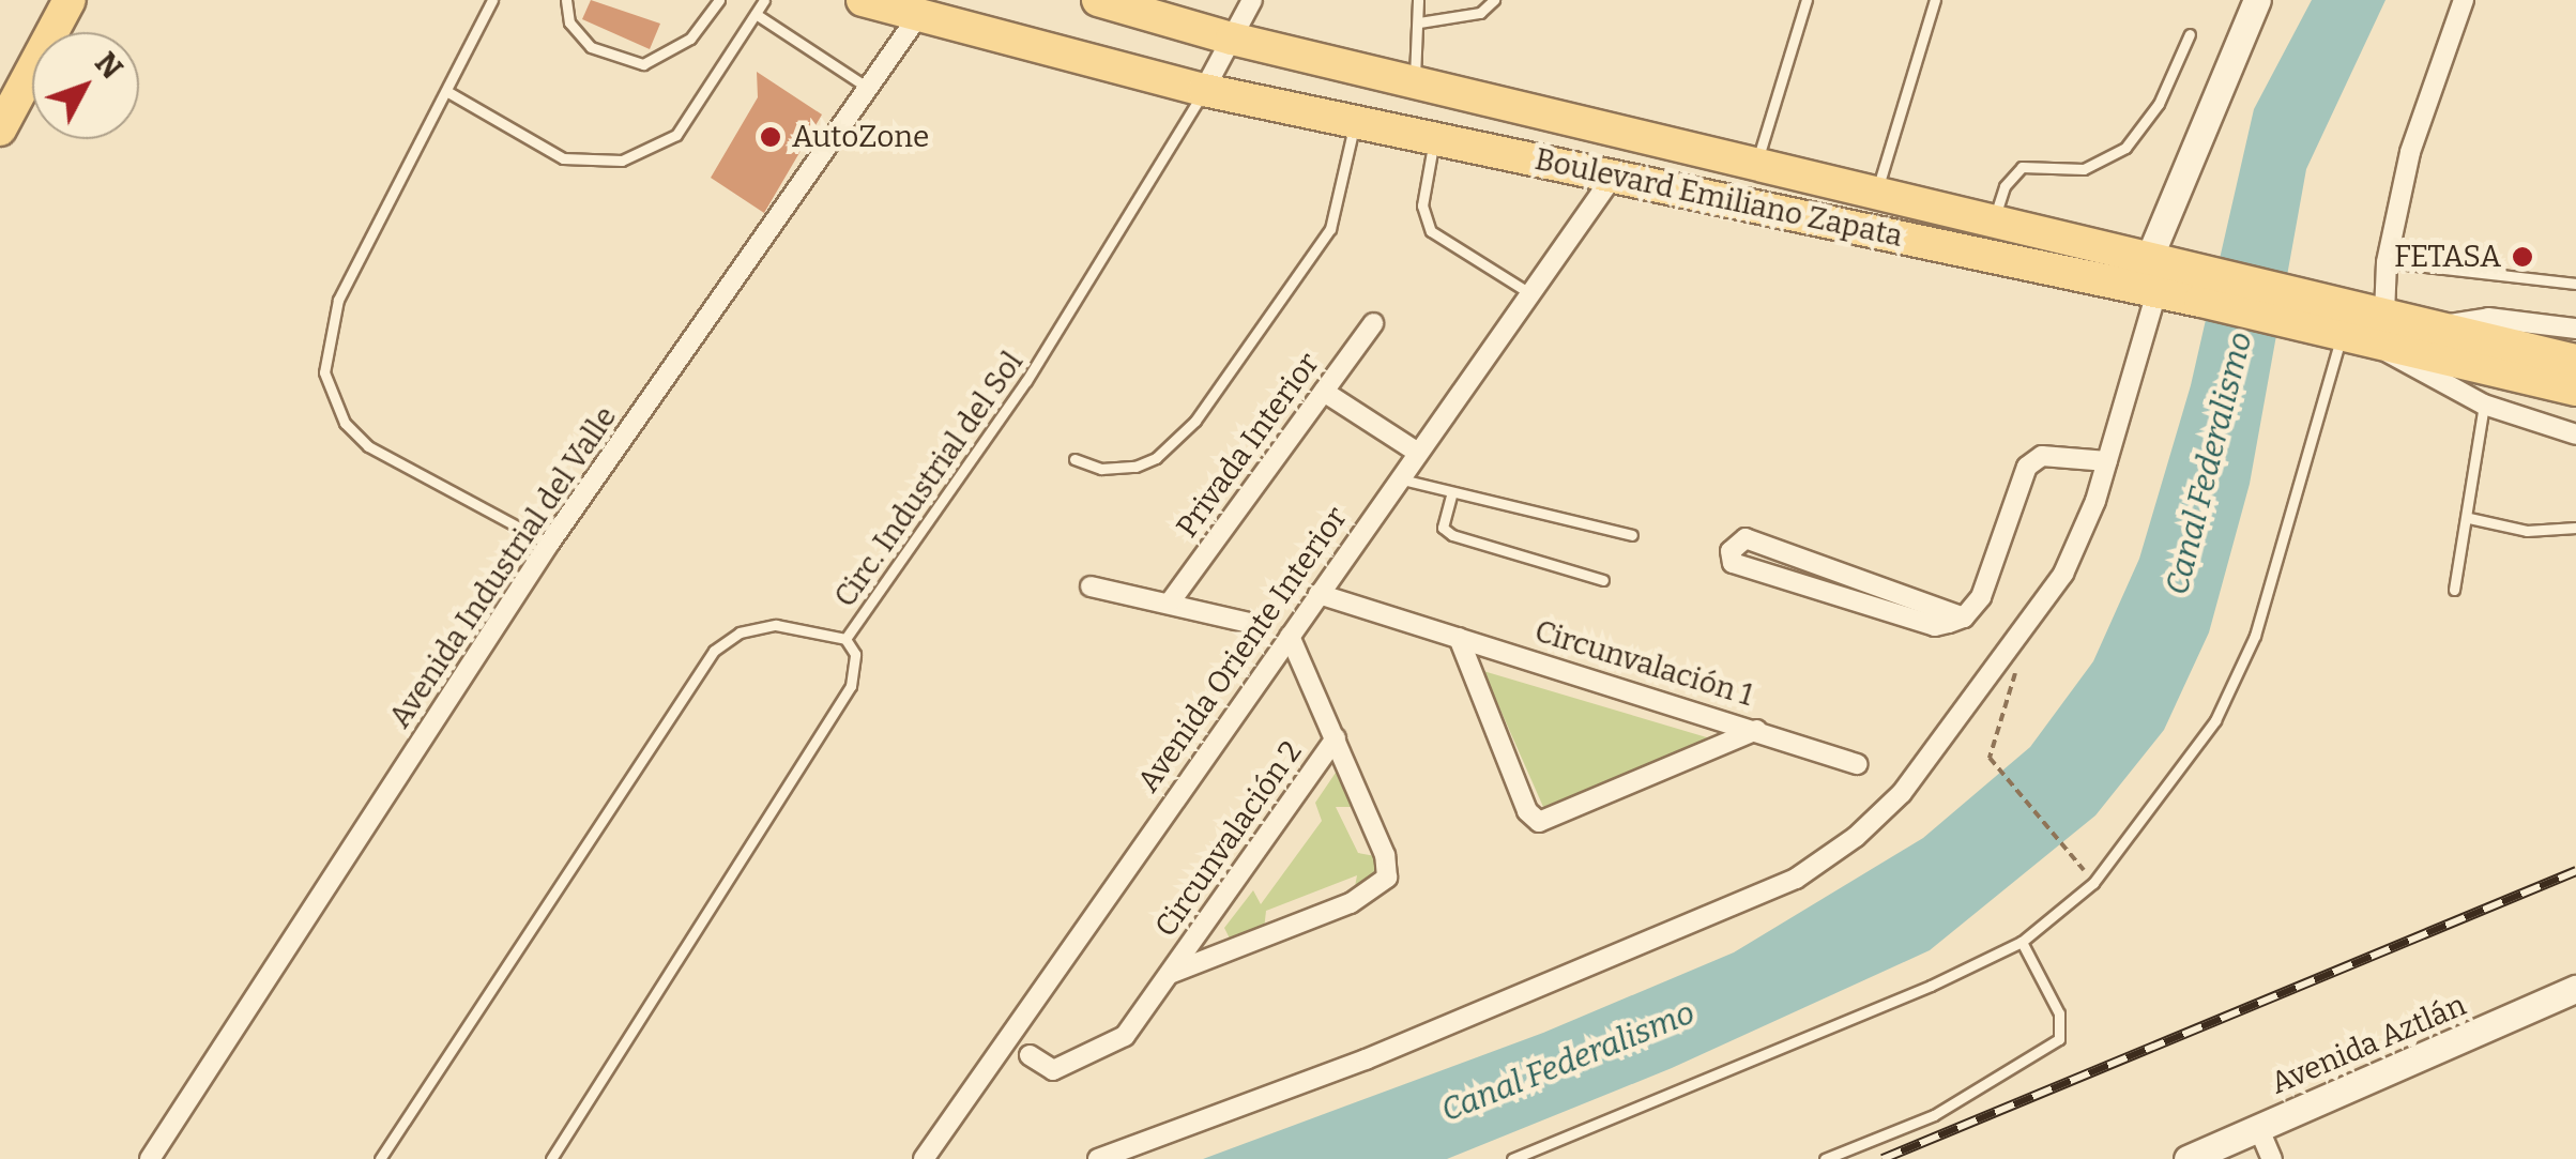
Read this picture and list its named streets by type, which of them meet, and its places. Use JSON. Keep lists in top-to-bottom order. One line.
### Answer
{"streets":{"main road":["Boulevard Emiliano Zapata","Avenida Aztlán"],"street":["Privada Interior","Avenida Industrial del Valle","Avenida Oriente Interior","Circunvalación 1","Circunvalación 2"],"lane":["Circ. Industrial del Sol"]},"crossings":[["Boulevard Emiliano Zapata","Circ. Industrial del Sol"],["Boulevard Emiliano Zapata","Avenida Industrial del Valle"],["Boulevard Emiliano Zapata","Avenida Oriente Interior"],["Avenida Oriente Interior","Circunvalación 1"],["Avenida Oriente Interior","Circunvalación 2"]],"water":["Canal Federalismo"],"places":["AutoZone","FETASA"],"north":"top right"}
